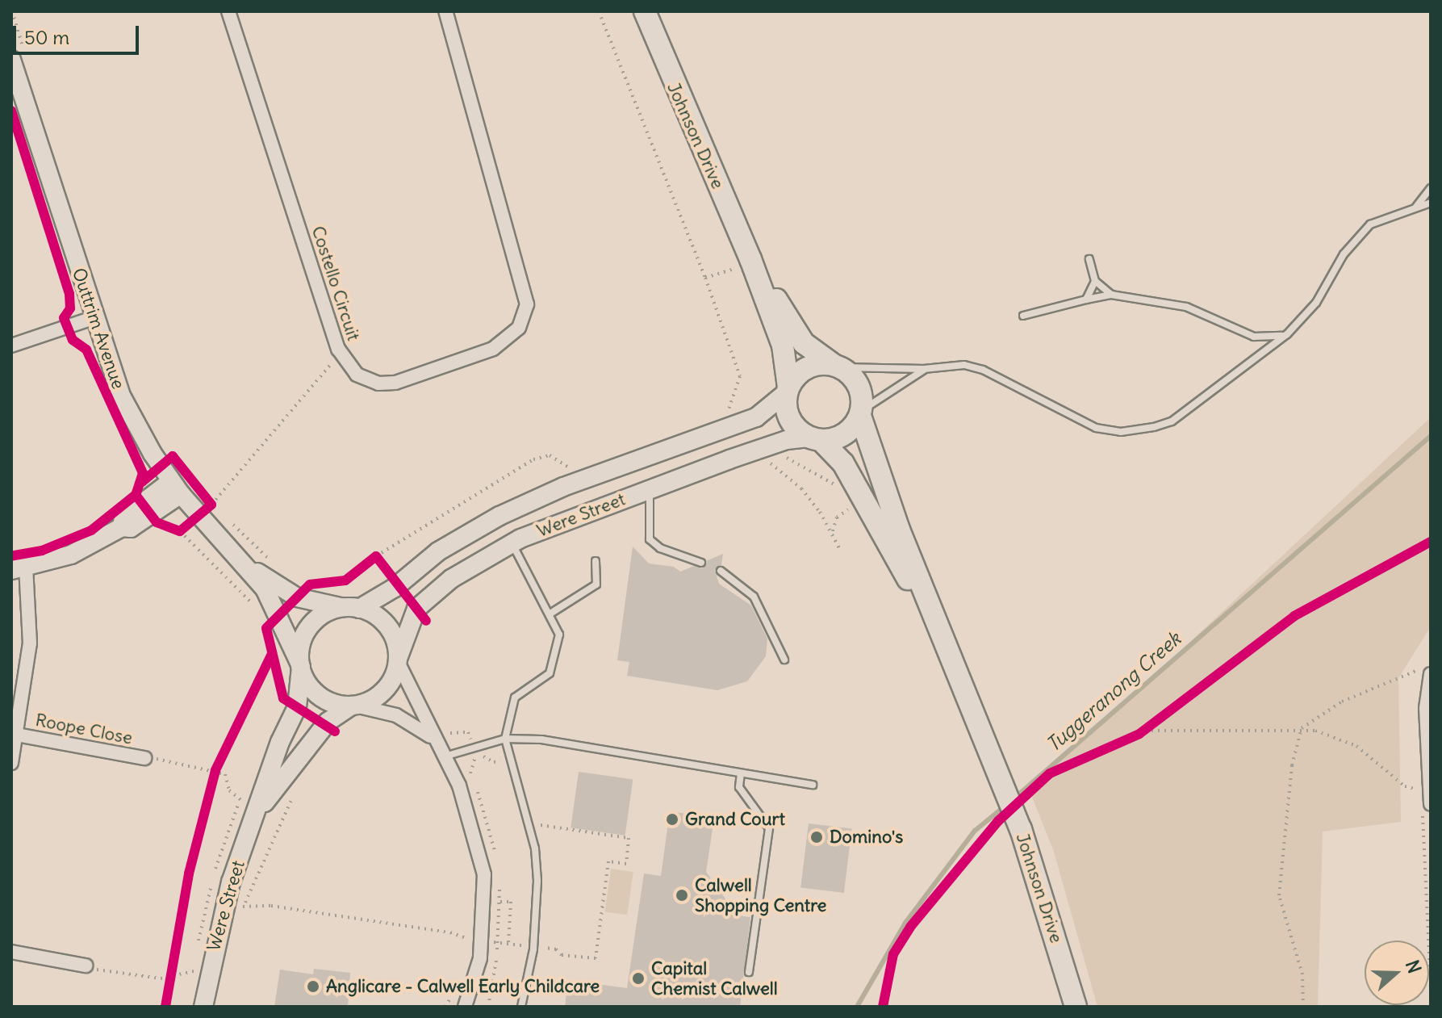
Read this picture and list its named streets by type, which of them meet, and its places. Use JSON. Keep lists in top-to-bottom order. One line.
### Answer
{"streets":{"main road":["Johnson Drive"],"street":["Costello Circuit","Outtrim Avenue","Were Street","Roope Close"]},"crossings":[["Johnson Drive","Were Street"],["Outtrim Avenue","Were Street"]],"water":["Tuggeranong Creek"],"places":["Grand Court","Domino's","Calwell Shopping Centre","Capital Chemist Calwell","Anglicare - Calwell Early Childcare"],"scale_bar":"50 m","north":"right"}
